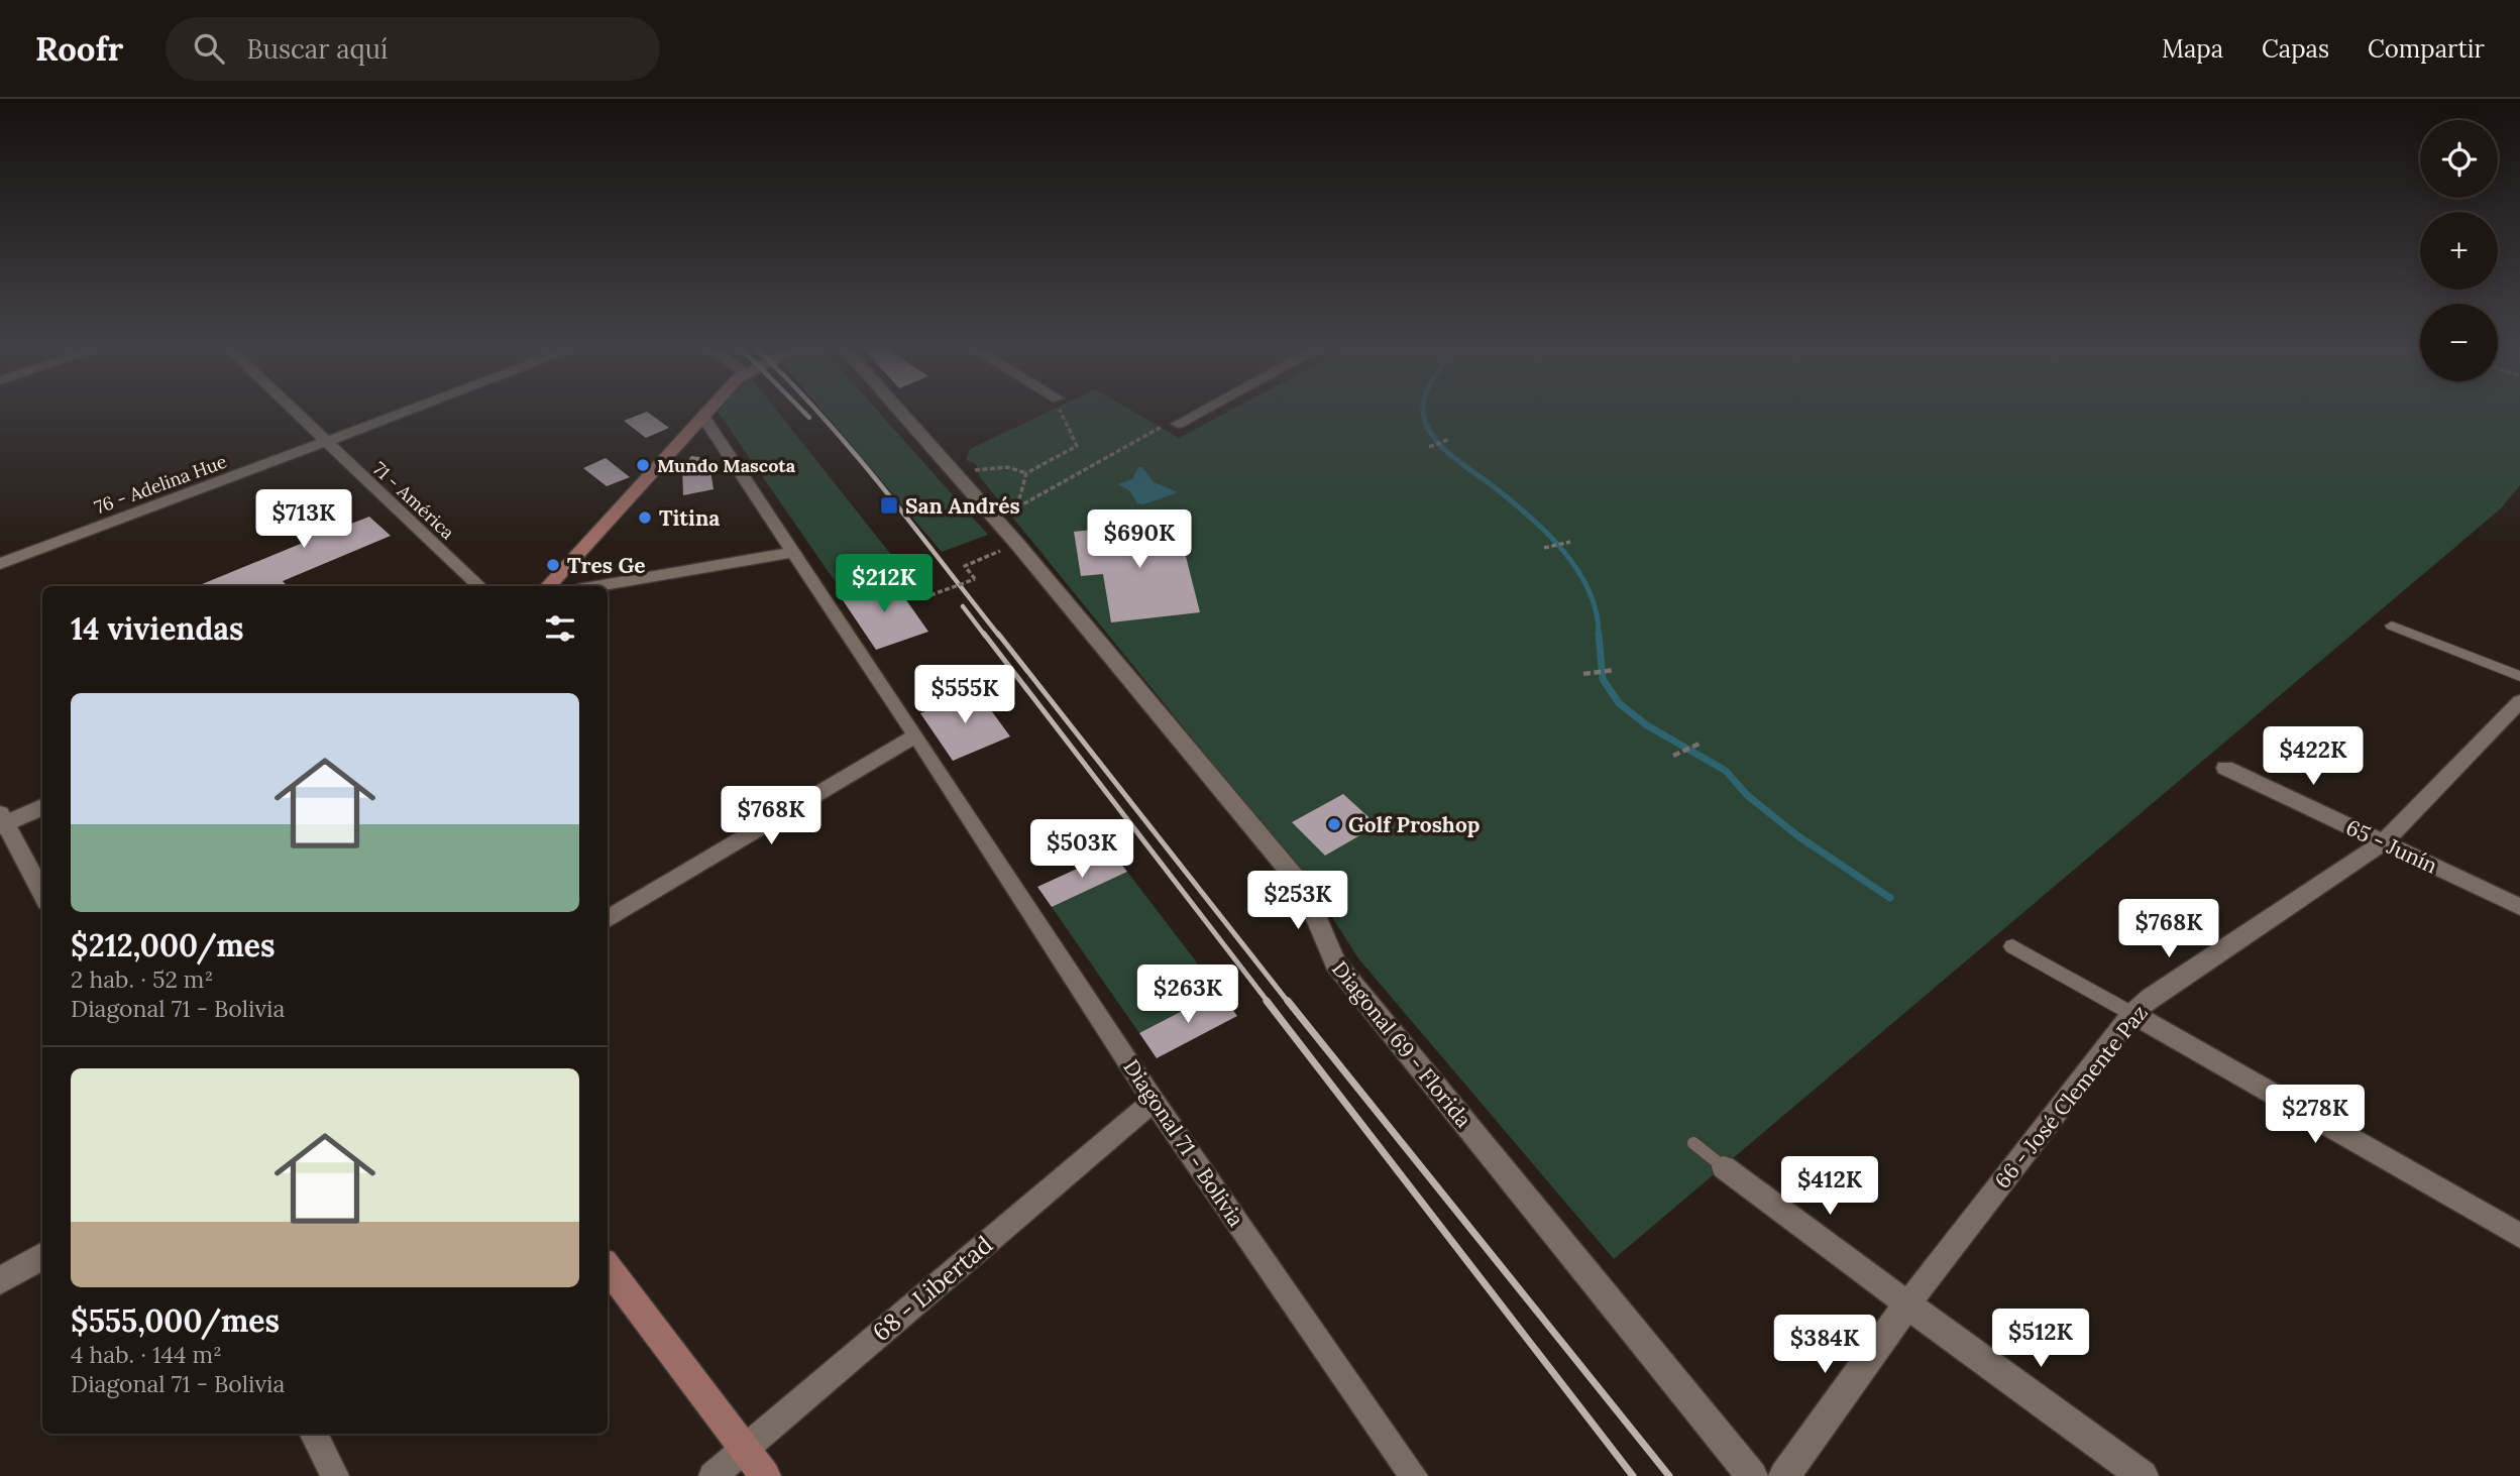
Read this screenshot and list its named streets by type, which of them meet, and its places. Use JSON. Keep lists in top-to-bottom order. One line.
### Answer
{"streets":{"street":["76 - Adelina Hue","71 - América","65 - Junín","Diagonal 69 - Florida","66 - José Clemente Paz","Diagonal 71 - Bolivia","68 - Libertad"]},"crossings":[["76 - Adelina Hue","71 - América"],["65 - Junín","66 - José Clemente Paz"],["Diagonal 71 - Bolivia","68 - Libertad"]],"places":{"other":["Mundo Mascota","Titina","Tres Ge","Golf Proshop"],"transit":["San Andrés"]},"page":{"header":"Roofr","search":"Buscar aquí","nav":["Mapa","Capas","Compartir"],"map_buttons":["+","−"],"price":["$713K","$690K","$212K","$555K","$422K","$768K","$503K","$253K","$768K","$263K","$278K","$412K","$512K","$384K"],"heading":"14 viviendas","list":[{"name":"$212,000/mes","note":"2 hab. · 52 m² · Diagonal 71 - Bolivia"},{"name":"$555,000/mes","note":"4 hab. · 144 m² · Diagonal 71 - Bolivia"}]}}
